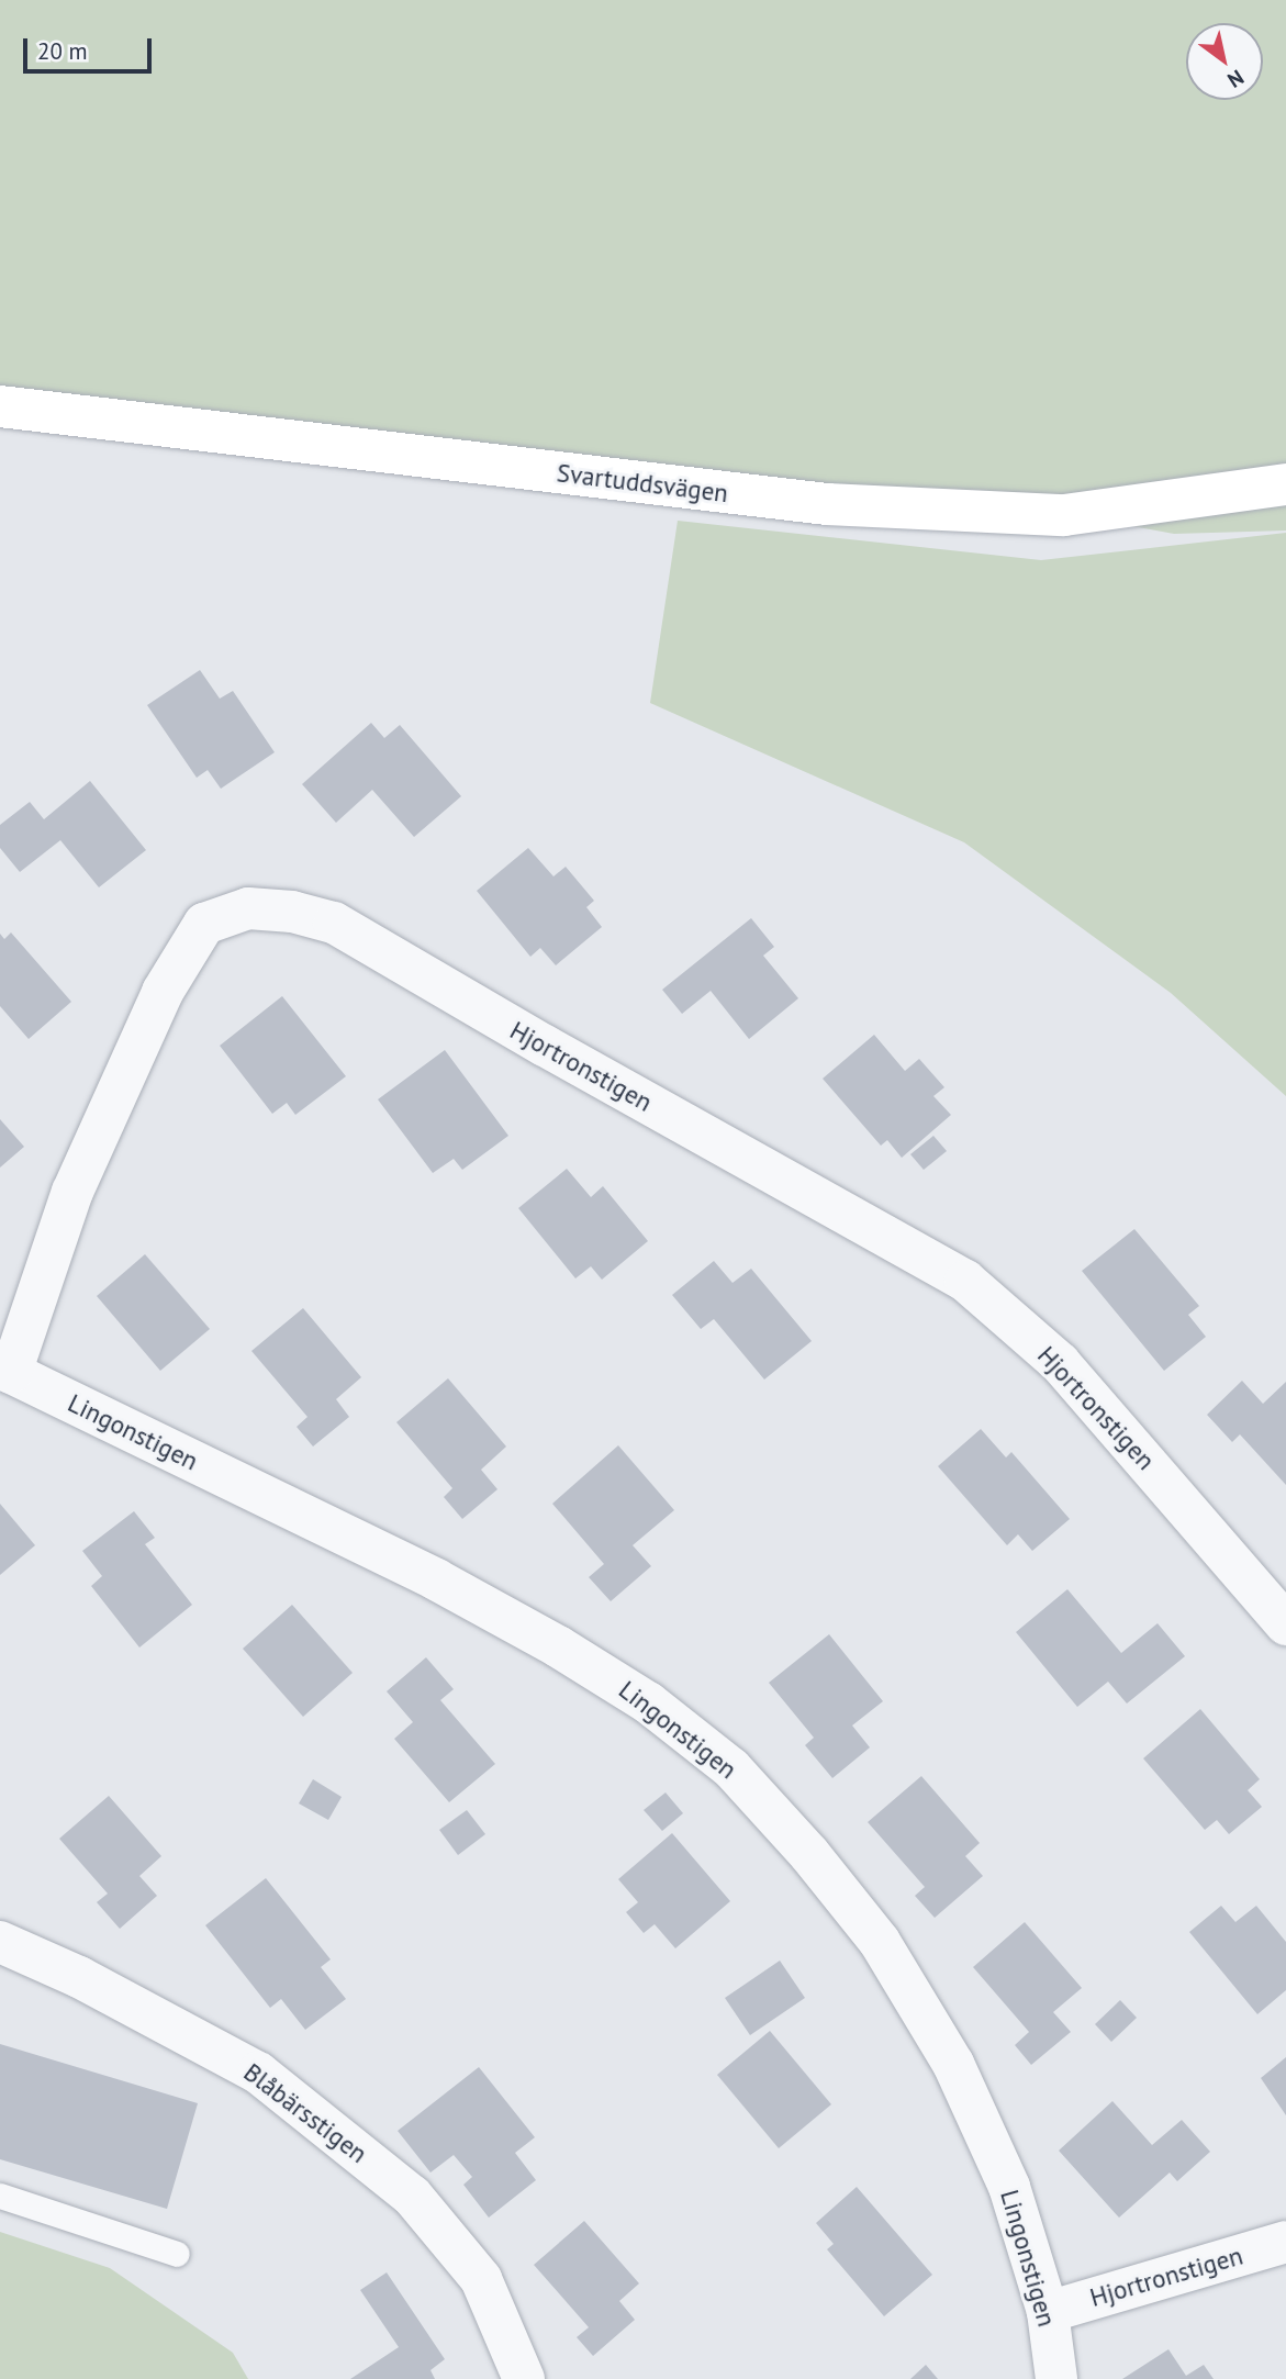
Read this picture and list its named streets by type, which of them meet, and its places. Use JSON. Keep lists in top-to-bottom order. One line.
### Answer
{"streets":{"street":["Svartuddsvägen","Hjortronstigen","Lingonstigen","Blåbärsstigen"]},"crossings":[["Hjortronstigen","Lingonstigen"]],"scale_bar":"20 m","north":"bottom right"}
